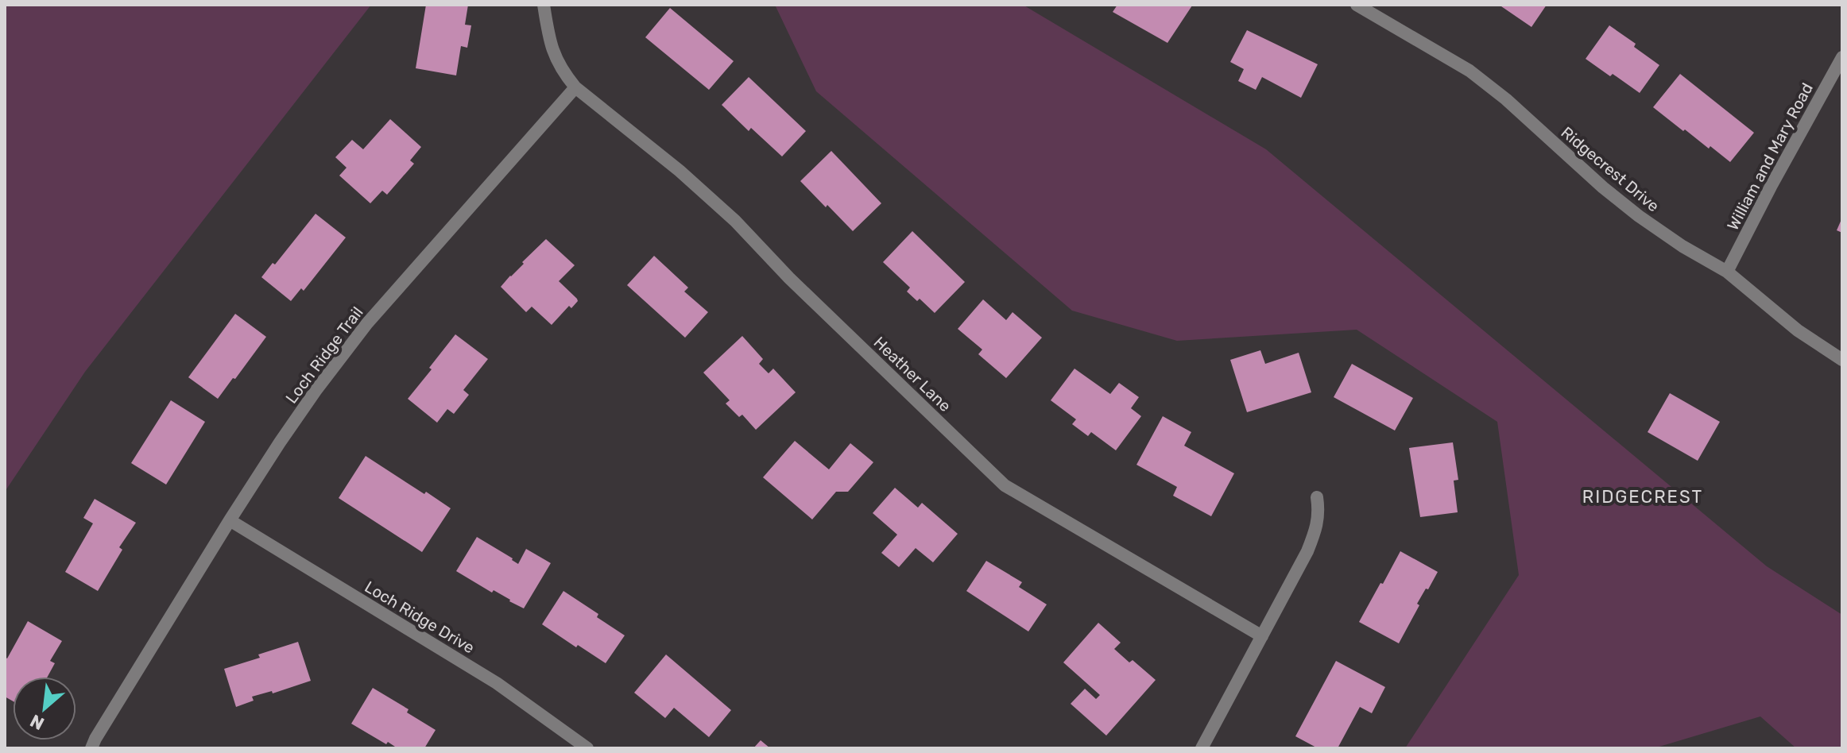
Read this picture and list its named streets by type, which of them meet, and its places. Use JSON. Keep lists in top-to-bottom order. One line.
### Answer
{"streets":{"street":["William and Mary Road","Ridgecrest Drive","Loch Ridge Trail","Heather Lane","Loch Ridge Drive"]},"crossings":[["William and Mary Road","Ridgecrest Drive"],["Loch Ridge Trail","Heather Lane"],["Loch Ridge Trail","Loch Ridge Drive"]],"districts":["RIDGECREST"],"north":"bottom left"}
